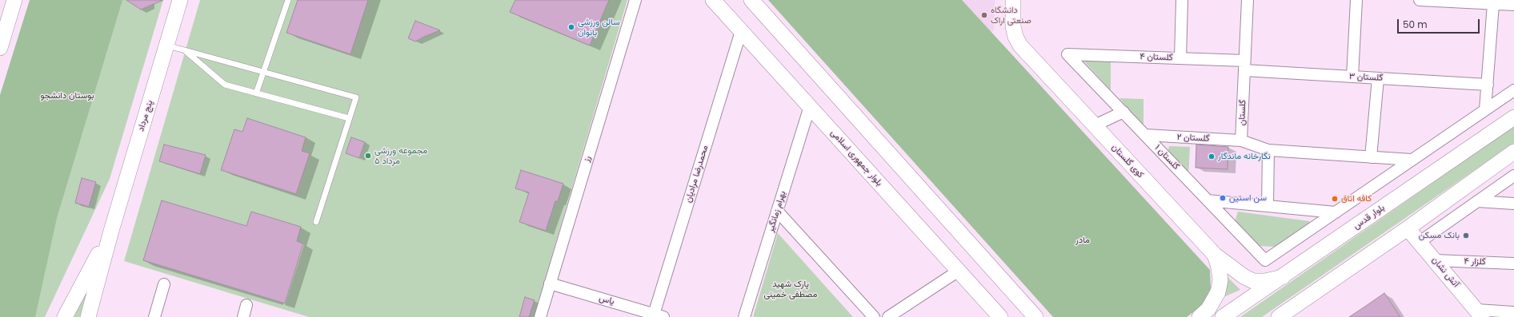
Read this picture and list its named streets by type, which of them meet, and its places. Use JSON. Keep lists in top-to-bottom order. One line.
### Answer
{"streets":{"main road":["پنج مرداد","بلوار جمهوری اسلامی","کوی گلستان","بلوار قدس","آتش نشان"],"street":["گلستان ۴","گلستان ۳","گلستان","گلستان ۲","گلستان ۱","رز","محمدرضا مرادیان","بهرام زمانگیر","گلزار ۴","یاس"]},"crossings":[["گلستان ۴","گلستان ۳"],["گلستان ۴","گلستان"],["گلستان ۴","گلستان ۱"],["گلستان ۳","گلستان"],["گلستان","گلستان ۲"],["گلستان ۲","گلستان ۱"],["بلوار جمهوری اسلامی","محمدرضا مرادیان"],["بلوار جمهوری اسلامی","بهرام زمانگیر"],["رز","یاس"],["کوی گلستان","بلوار قدس"],["محمدرضا مرادیان","یاس"],["گلزار ۴","آتش نشان"]],"parks":["بوستان دانشجو","مادر","پارک شهید مصطفی خمینی"],"places":["دانشگاه صنعتی اراک","سالن ورزشی بانوان","مجموعه ورزشی ۵ مرداد","نگارخانه ماندگار","سن استین","کافه اتاق","بانک مسکن"],"scale_bar":"50 m"}
